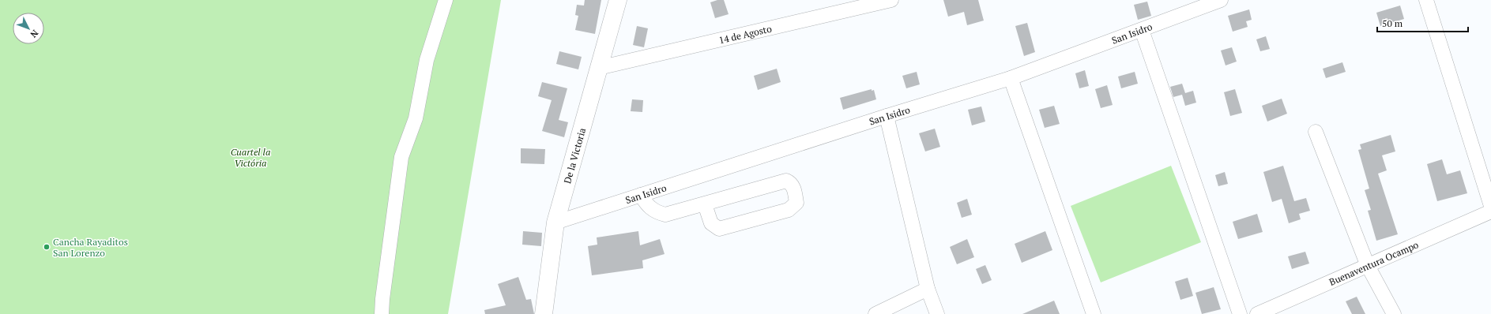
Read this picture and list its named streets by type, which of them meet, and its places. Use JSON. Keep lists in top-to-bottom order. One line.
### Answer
{"streets":{"main road":["De la Victoria"],"street":["San Isidro","14 de Agosto","Buenaventura Ocampo"]},"crossings":[["San Isidro","De la Victoria"],["14 de Agosto","De la Victoria"]],"parks":["Cuartel la Victória"],"places":["Cancha Rayaditos San Lorenzo"],"scale_bar":"50 m","north":"bottom right"}
